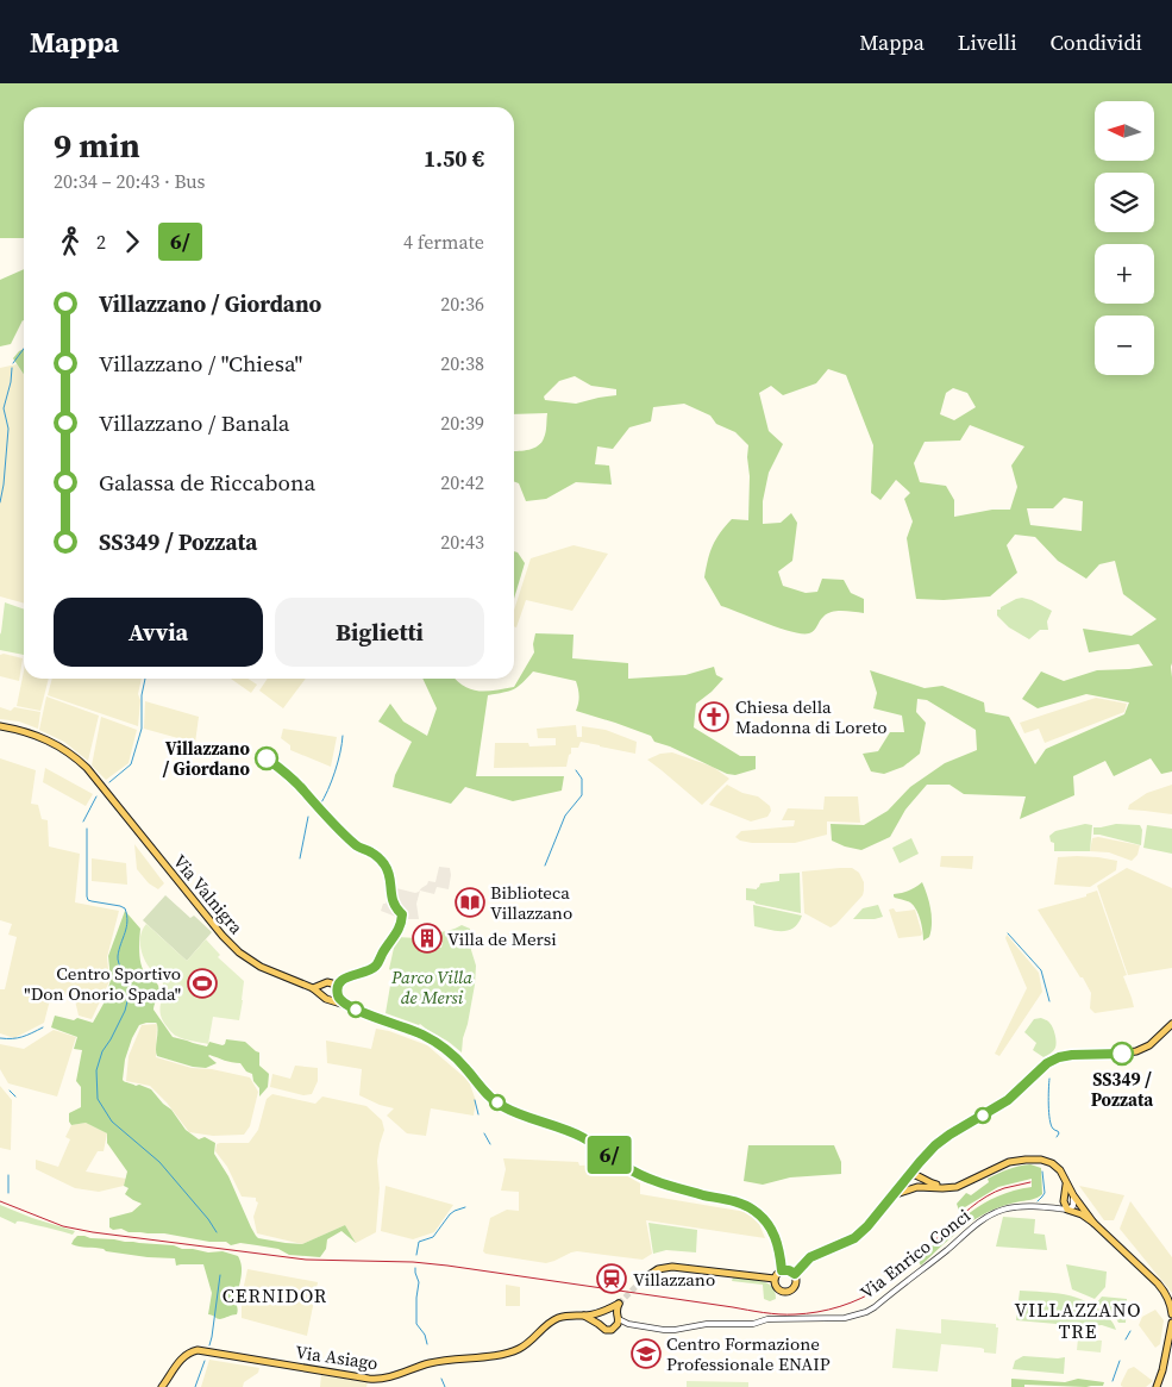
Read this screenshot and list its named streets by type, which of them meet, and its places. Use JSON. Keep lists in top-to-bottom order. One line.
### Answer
{"streets":{"main road":["Via Valnigra","Via Enrico Conci","Via Asiago"]},"districts":["CERNIDOR","VILLAZZANO TRE"],"parks":["Parco Villa de Mersi"],"places":{"church":["Chiesa della Madonna di Loreto"],"other":["Villazzano / Giordano","SS349 / Pozzata"],"library":["Biblioteca Villazzano"],"building":["Villa de Mersi"],"sports":["Centro Sportivo \"Don Onorio Spada\""],"station":["Villazzano"],"school or university":["Centro Formazione Professionale ENAIP"]},"lines":["bus line 6/"],"north":"left","page":{"header":"Mappa","nav":["Mappa","Livelli","Condividi"],"on_map":"6/","map_buttons":["+","−"],"heading":["9 min","20:34 – 20:43 · Bus","1.50 €"],"legs":["2","6/","4 fermate"],"list":[{"name":"Villazzano / Giordano","value":"20:36"},{"name":"Villazzano / \"Chiesa\"","value":"20:38"},{"name":"Villazzano / Banala","value":"20:39"},{"name":"Galassa de Riccabona","value":"20:42"},{"name":"SS349 / Pozzata","value":"20:43"}],"buttons":["Avvia","Biglietti"]}}
